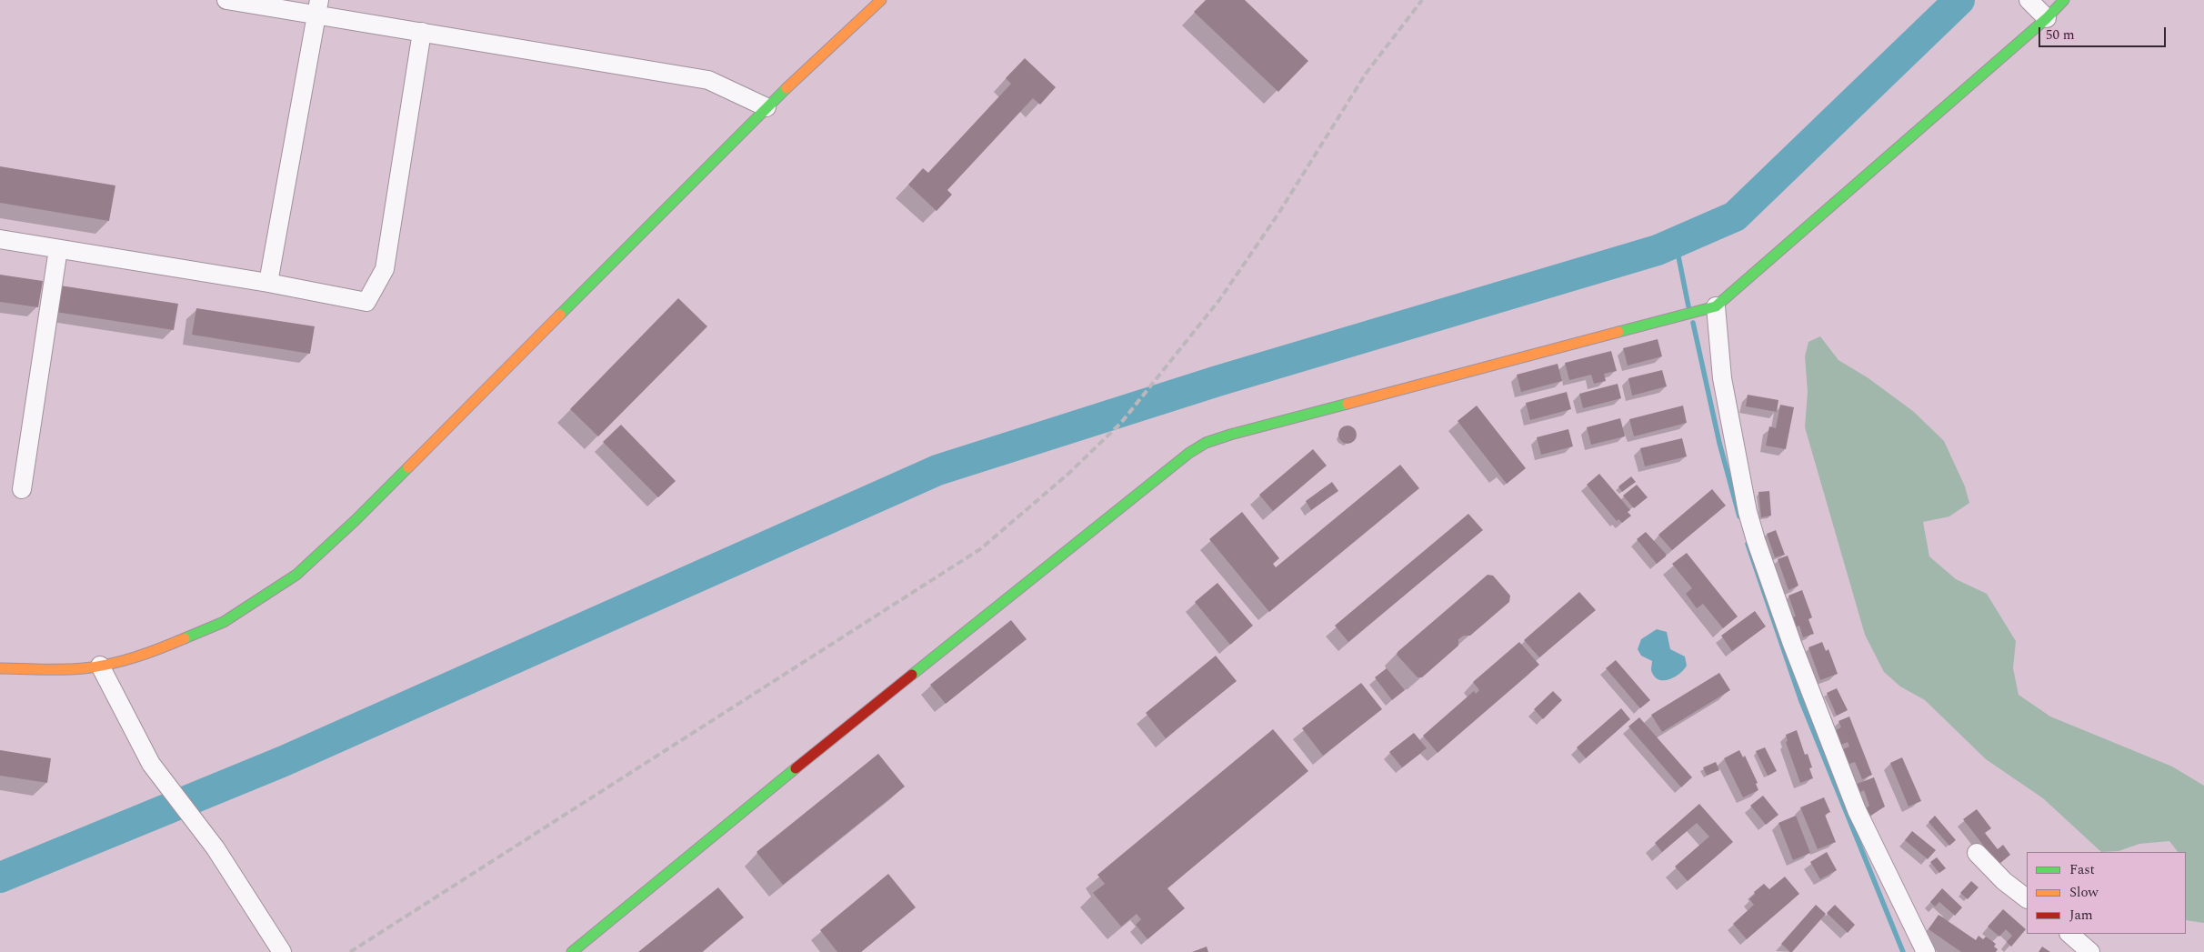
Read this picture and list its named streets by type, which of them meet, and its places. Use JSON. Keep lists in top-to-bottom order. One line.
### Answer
{"legend":["Fast","Slow","Jam"],"scale_bar":"50 m"}
